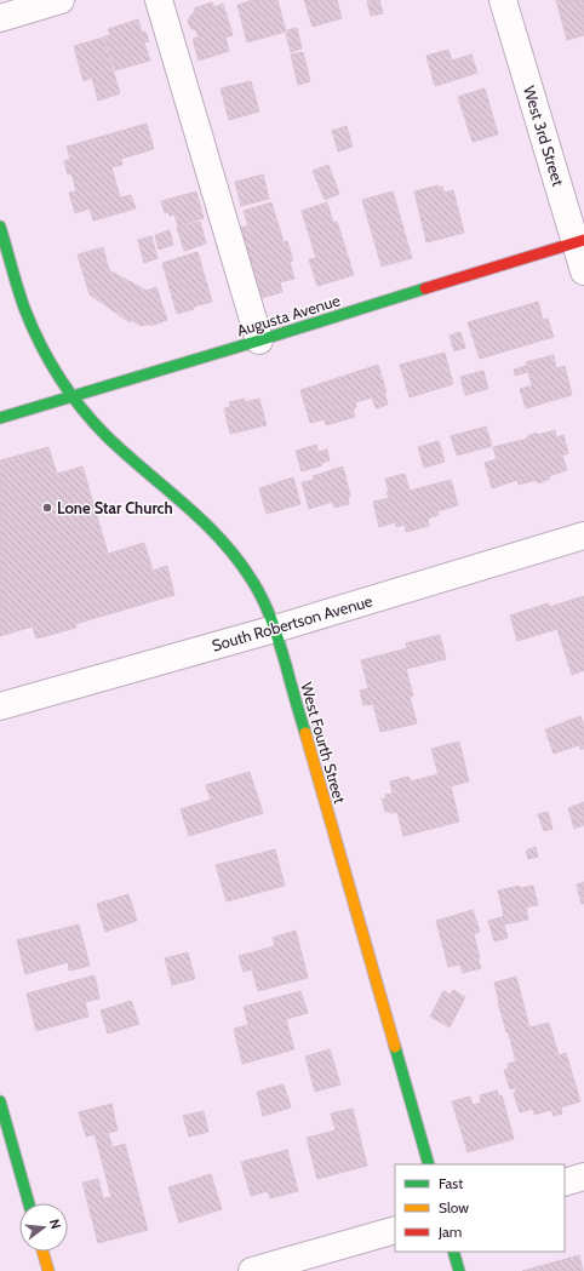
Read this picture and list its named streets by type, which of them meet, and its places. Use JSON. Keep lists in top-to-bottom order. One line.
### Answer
{"streets":{"main road":["Augusta Avenue","West Fourth Street"],"street":["West 3rd Street","South Robertson Avenue"]},"crossings":[["West 3rd Street","Augusta Avenue"],["Augusta Avenue","West Fourth Street"],["South Robertson Avenue","West Fourth Street"]],"places":["Lone Star Church"],"legend":["Fast","Slow","Jam"],"north":"right"}
